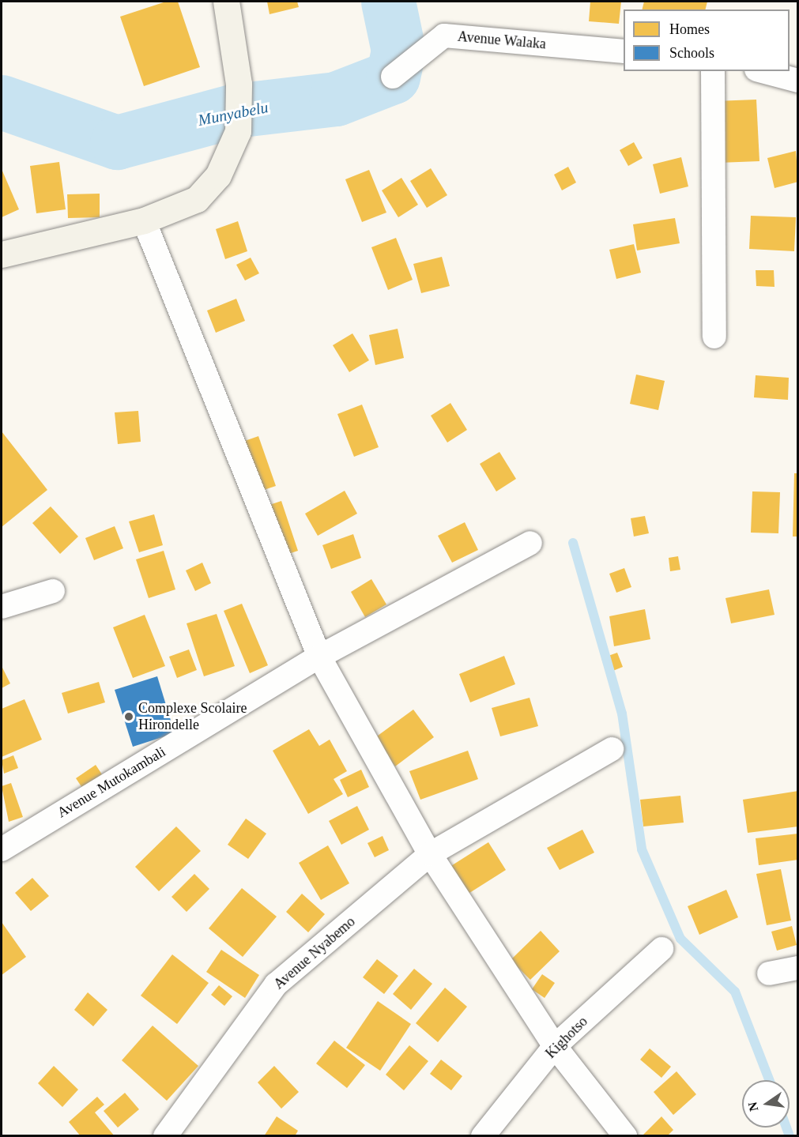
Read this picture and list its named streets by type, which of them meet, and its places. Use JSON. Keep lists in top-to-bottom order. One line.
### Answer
{"streets":{"street":["Avenue Walaka","Avenue Mutokambali","Avenue Nyabemo","Kighotso"]},"water":["Munyabelu"],"places":["Complexe Scolaire Hirondelle"],"legend":["Homes","Schools"],"north":"left"}
